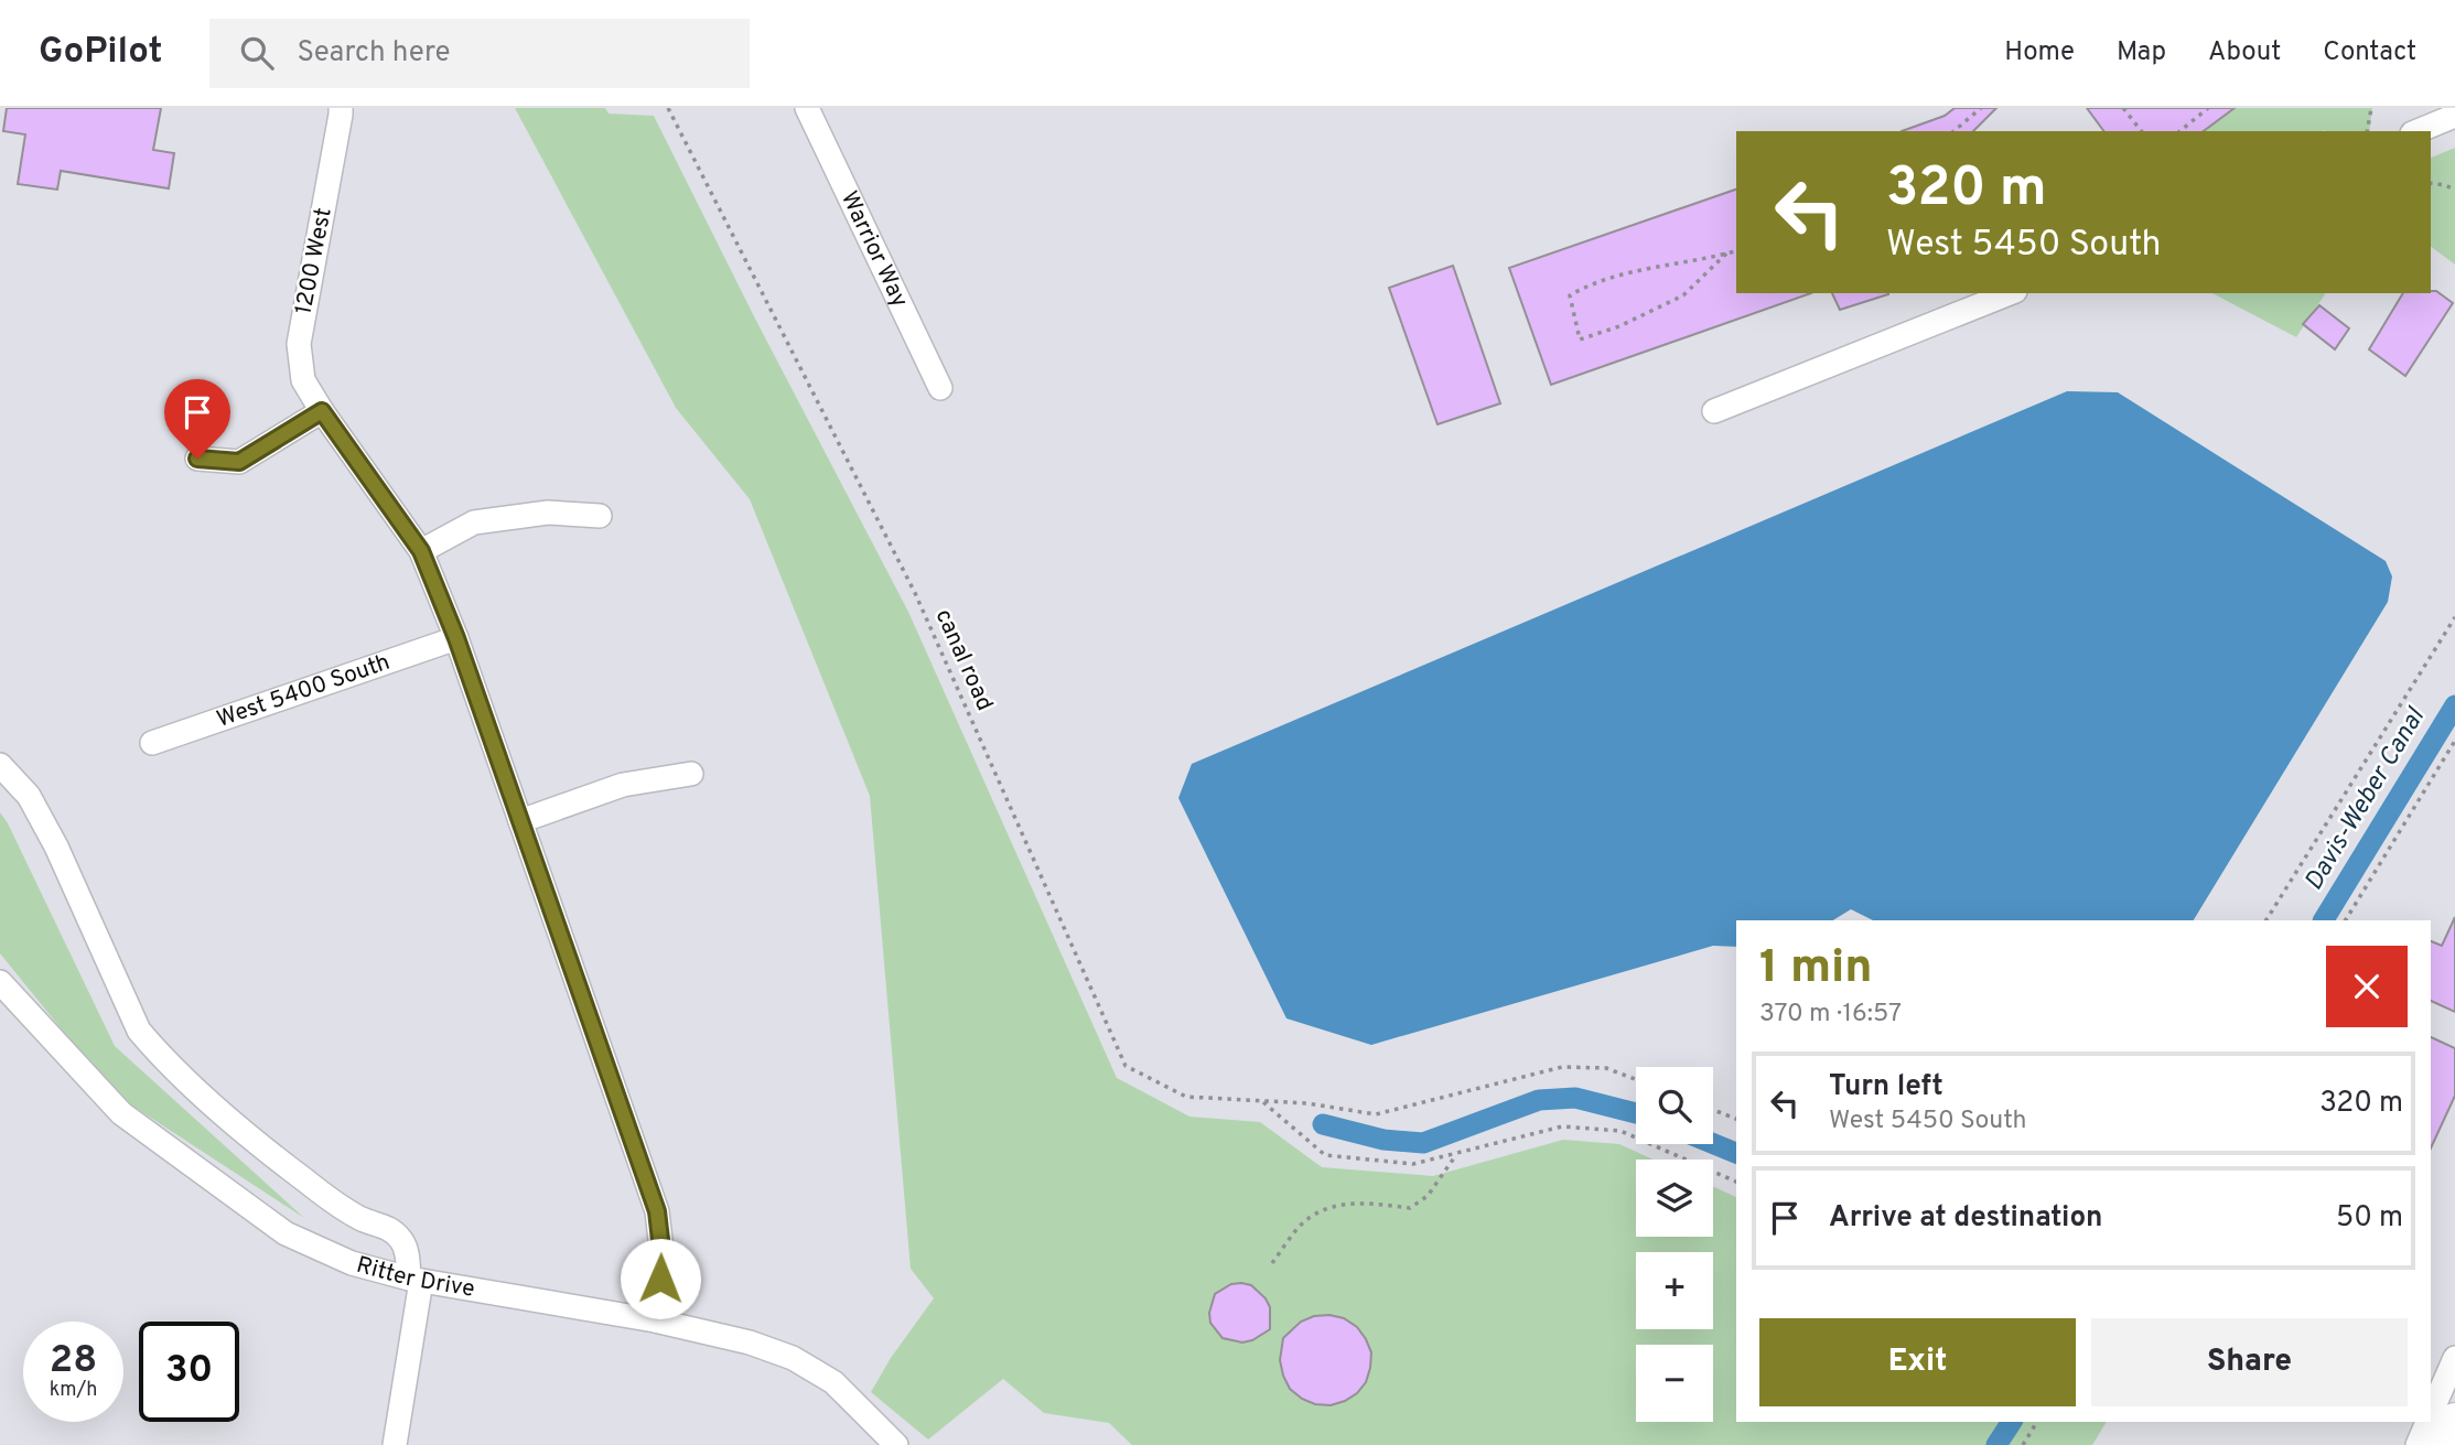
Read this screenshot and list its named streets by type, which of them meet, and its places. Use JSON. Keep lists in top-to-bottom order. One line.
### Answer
{"streets":{"street":["Warrior Way","1200 West","West 5400 South","Ritter Drive"],"path":["canal road"]},"crossings":[["1200 West","West 5400 South"],["1200 West","Ritter Drive"]],"water":["Davis-Weber Canal"],"page":{"header":"GoPilot","search":"Search here","nav":["Home","Map","About","Contact"],"turn":["320 m","West 5450 South"],"heading":["1 min","370 m · 16:57"],"list":[{"name":"Turn left","note":"West 5450 South","value":"320 m"},{"name":"Arrive at destination","value":"50 m"}],"map_buttons":["+","−"],"buttons":["Exit","Share"],"speed":"28 km/h","limit":"30"}}
